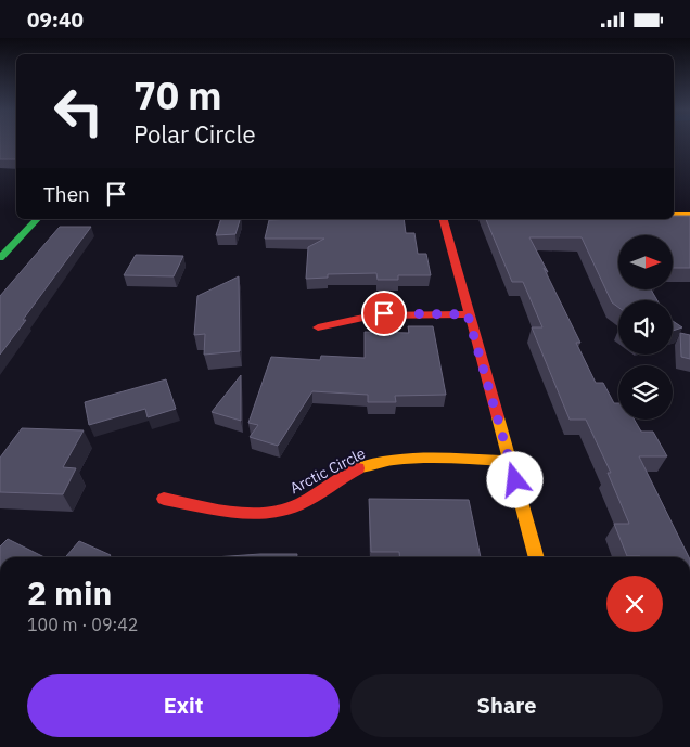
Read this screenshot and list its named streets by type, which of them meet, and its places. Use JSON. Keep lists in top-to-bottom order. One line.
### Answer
{"streets":{"street":["Arctic Circle"]},"north":"right","page":{"status":"09:40","turn":["70 m","Polar Circle"],"then":"Then","heading":["2 min","100 m · 09:42"],"buttons":["Exit","Share"]}}
